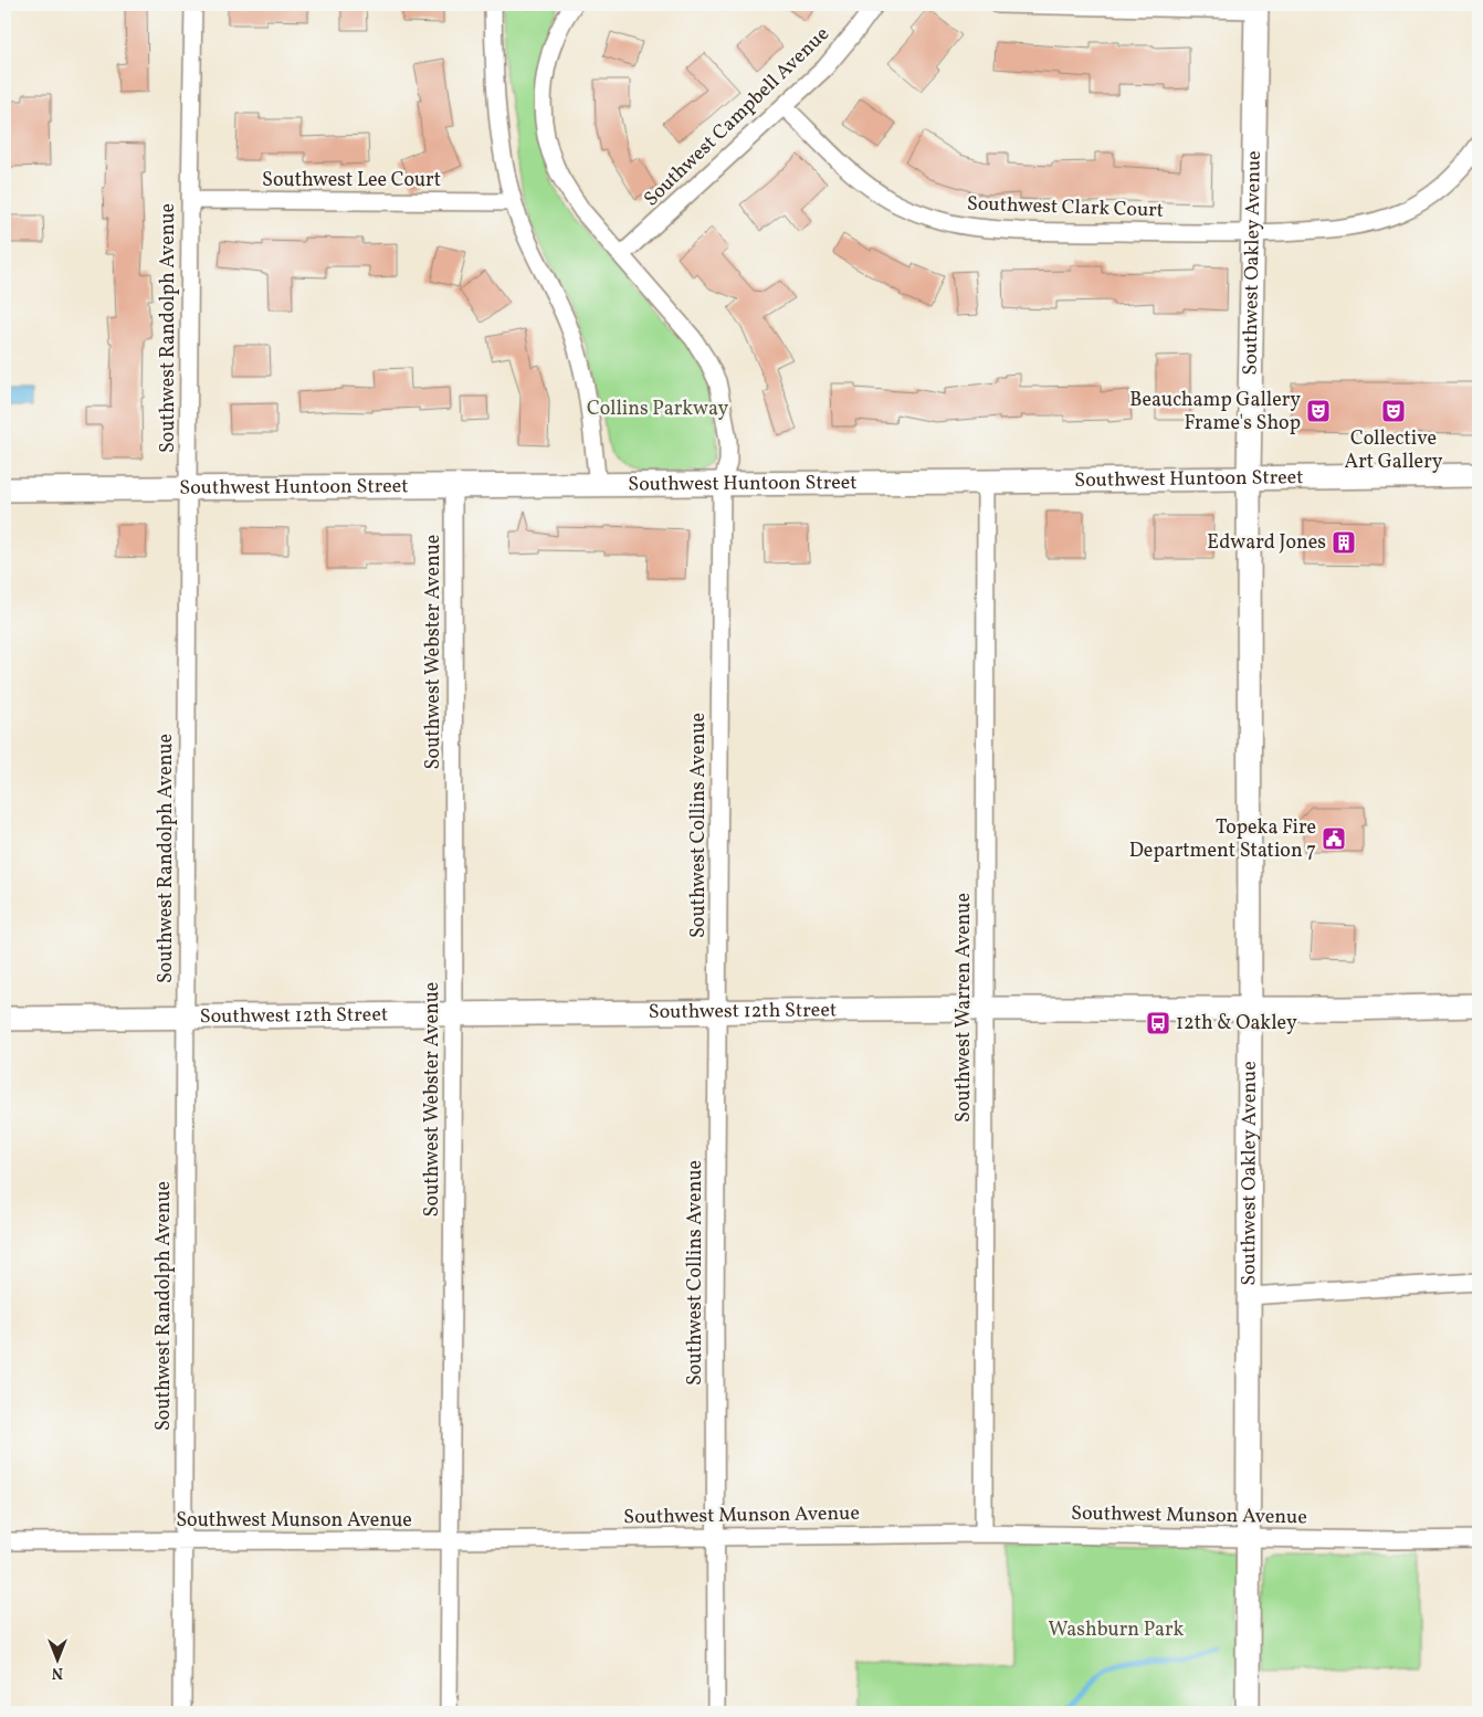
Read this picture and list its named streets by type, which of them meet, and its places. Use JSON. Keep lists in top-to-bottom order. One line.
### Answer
{"streets":{"main road":["Southwest Oakley Avenue","Southwest Huntoon Street","Southwest 12th Street"],"street":["Southwest Campbell Avenue","Southwest Lee Court","Southwest Clark Court","Southwest Randolph Avenue","Southwest Webster Avenue","Southwest Collins Avenue","Southwest Warren Avenue","Southwest Munson Avenue"]},"crossings":[["Southwest Campbell Avenue","Southwest Clark Court"],["Southwest Campbell Avenue","Southwest Collins Avenue"],["Southwest Lee Court","Southwest Randolph Avenue"],["Southwest Clark Court","Southwest Oakley Avenue"],["Southwest Oakley Avenue","Southwest Huntoon Street"],["Southwest Oakley Avenue","Southwest 12th Street"],["Southwest Oakley Avenue","Southwest Munson Avenue"],["Southwest Randolph Avenue","Southwest Huntoon Street"],["Southwest Randolph Avenue","Southwest 12th Street"],["Southwest Randolph Avenue","Southwest Munson Avenue"],["Southwest Huntoon Street","Southwest Webster Avenue"],["Southwest Huntoon Street","Southwest Collins Avenue"],["Southwest Huntoon Street","Southwest Warren Avenue"],["Southwest Webster Avenue","Southwest 12th Street"],["Southwest Webster Avenue","Southwest Munson Avenue"],["Southwest Collins Avenue","Southwest 12th Street"],["Southwest Collins Avenue","Southwest Munson Avenue"],["Southwest Warren Avenue","Southwest 12th Street"],["Southwest Warren Avenue","Southwest Munson Avenue"]],"parks":["Collins Parkway","Washburn Park"],"places":{"theatre":["Beauchamp Gallery Frame's Shop","Collective Art Gallery"],"building":["Edward Jones"],"public building":["Topeka Fire Department Station 7"],"bus stop":["12th & Oakley"]},"north":"bottom"}
